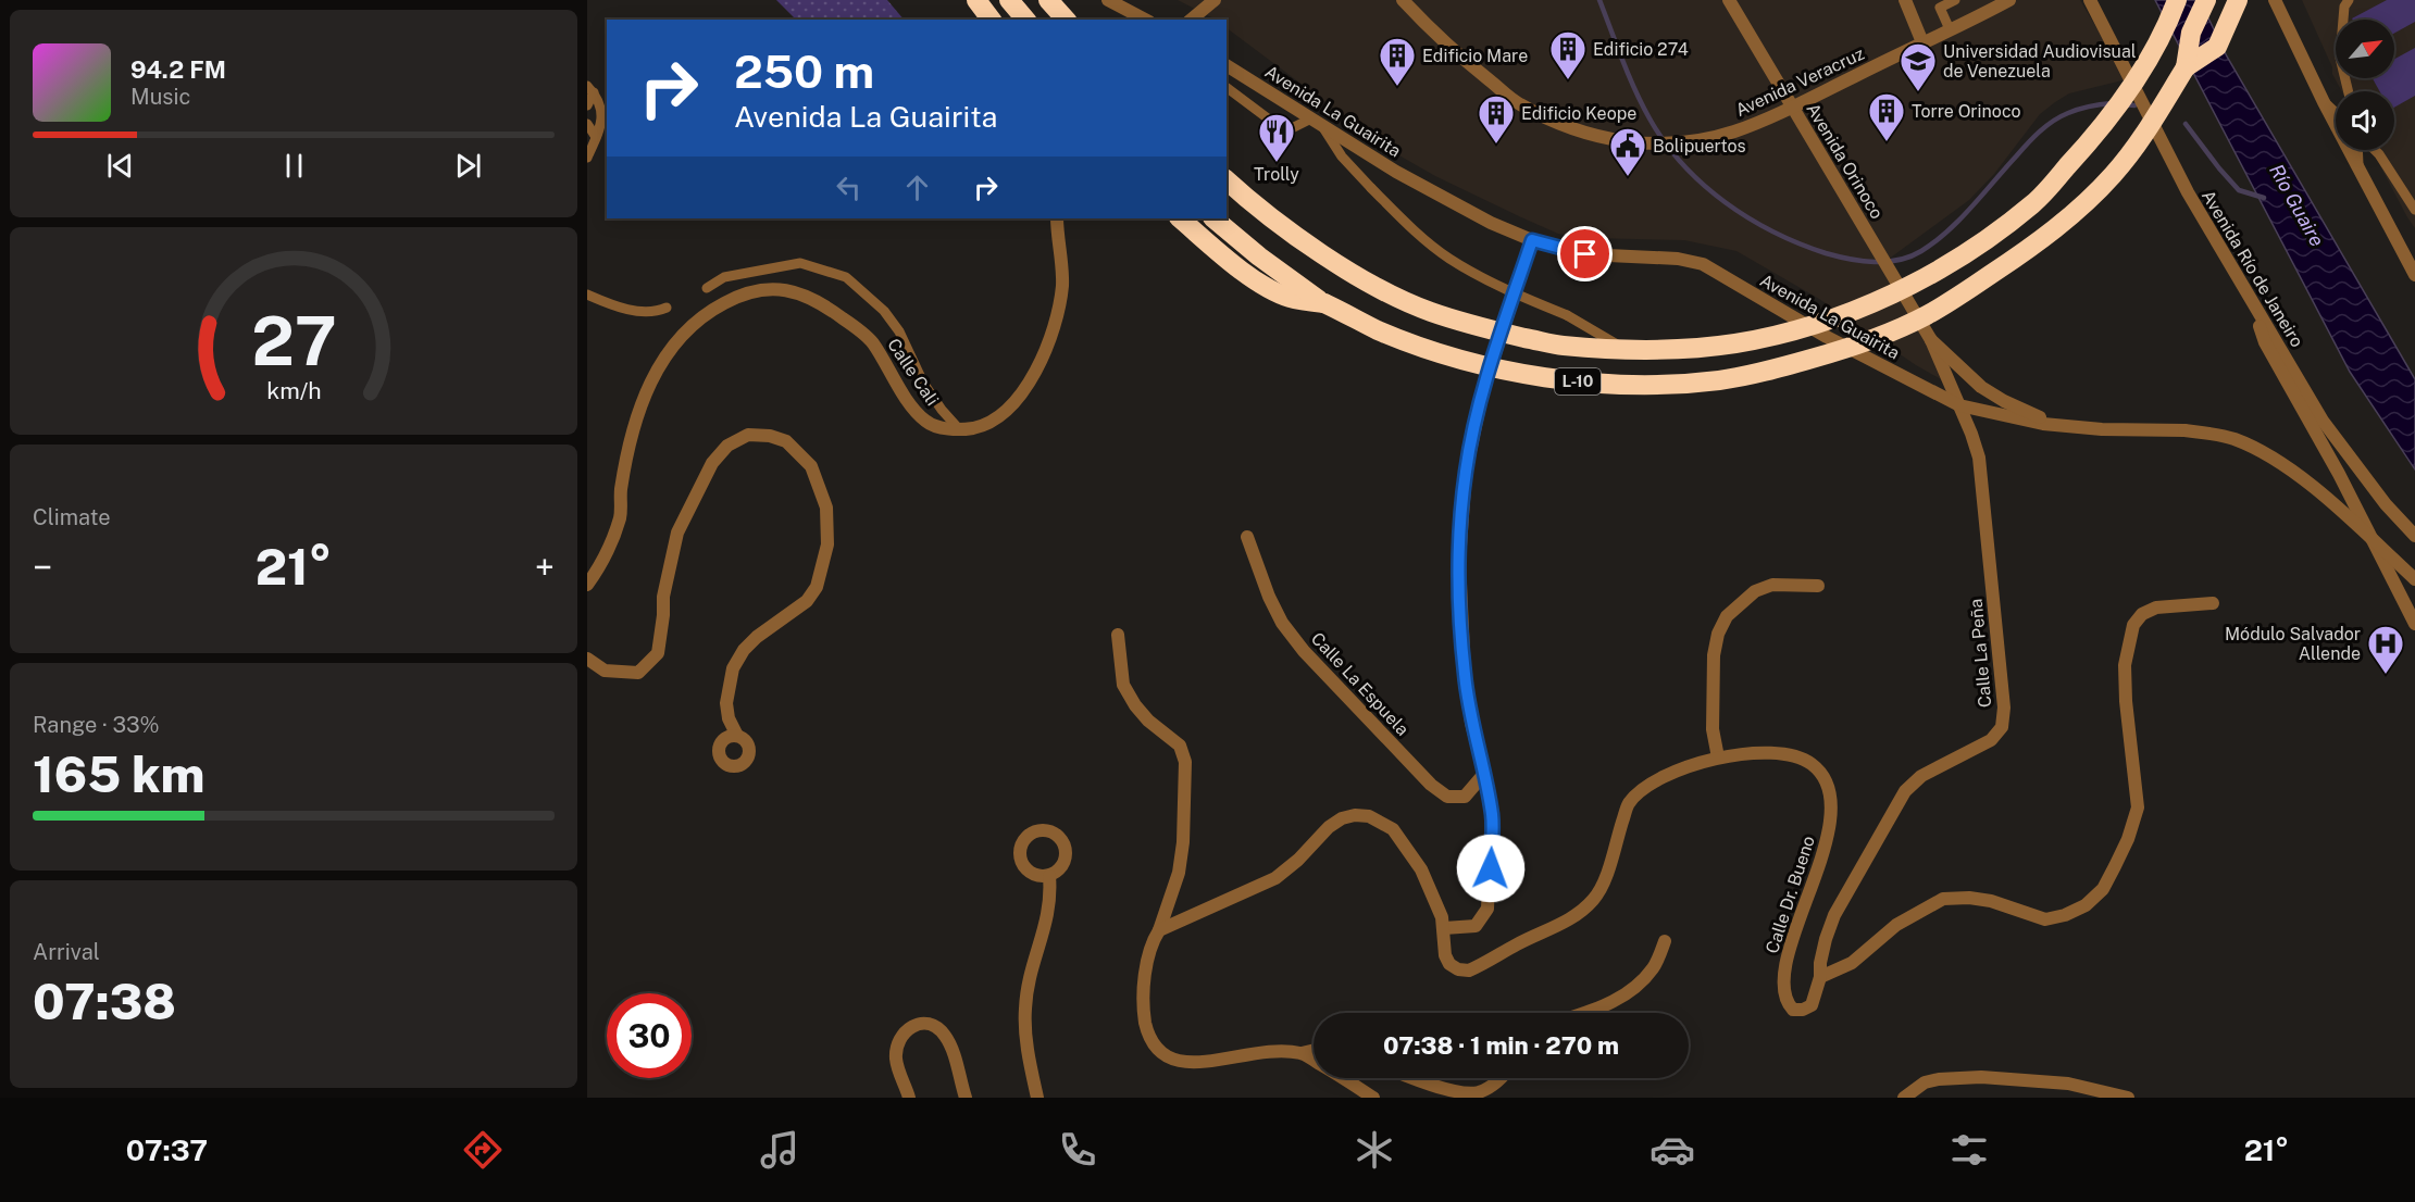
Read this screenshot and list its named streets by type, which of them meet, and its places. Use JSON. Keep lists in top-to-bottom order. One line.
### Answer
{"streets":{"highway":["L-10"],"street":["Avenida Veracruz","Avenida La Guairita","Avenida Orinoco","Avenida Río de Janeiro","Calle Cali","Calle La Peña","Calle La Espuela","Calle Dr. Bueno"]},"crossings":[["Avenida Veracruz","Avenida Orinoco"],["Avenida La Guairita","Calle La Peña"],["Avenida Orinoco","Calle La Peña"],["Calle La Peña","Calle Dr. Bueno"]],"water":["Río Guaire"],"places":{"building":["Edificio 274","Edificio Mare","Torre Orinoco","Edificio Keope"],"school or university":["Universidad Audiovisual de Venezuela"],"restaurant":["Trolly"],"public building":["Bolipuertos"],"hospital":["Módulo Salvador Allende"]},"north":"top right","page":{"turn":["250 m","Avenida La Guairita"],"song":["94.2 FM","Music"],"tile":["Climate",["Range · 33%","165 km"],["Arrival","07:38"]],"heat":["−","21°","+"],"limit":"30","trip":"07:38 · 1 min · 270 m","tabs":["07:37","21°"],"gauge":["27","km/h"]}}
